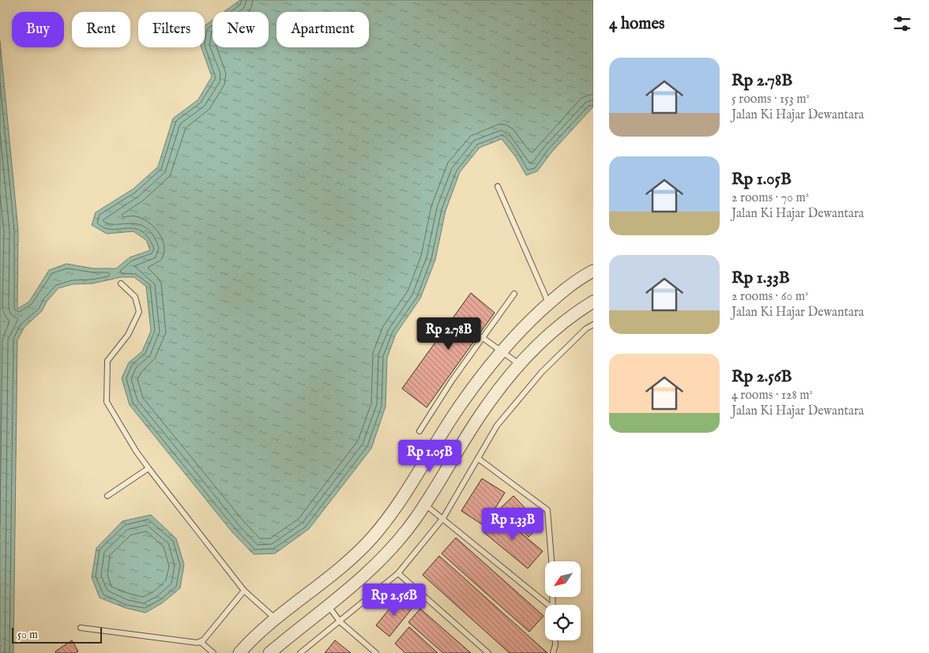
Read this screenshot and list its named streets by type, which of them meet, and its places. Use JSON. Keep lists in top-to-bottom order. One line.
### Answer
{"scale_bar":"50 m","north":"bottom left","page":{"heading":"4 homes","chip":["Buy","Rent","Filters","New","Apartment"],"list":[{"name":"Rp 2.78B","note":"5 rooms · 153 m² · Jalan Ki Hajar Dewantara"},{"name":"Rp 1.05B","note":"2 rooms · 70 m² · Jalan Ki Hajar Dewantara"},{"name":"Rp 1.33B","note":"2 rooms · 60 m² · Jalan Ki Hajar Dewantara"},{"name":"Rp 2.56B","note":"4 rooms · 128 m² · Jalan Ki Hajar Dewantara"}],"price":["Rp 2.78B","Rp 1.05B","Rp 1.33B","Rp 2.56B"],"scale":"50 m"}}
